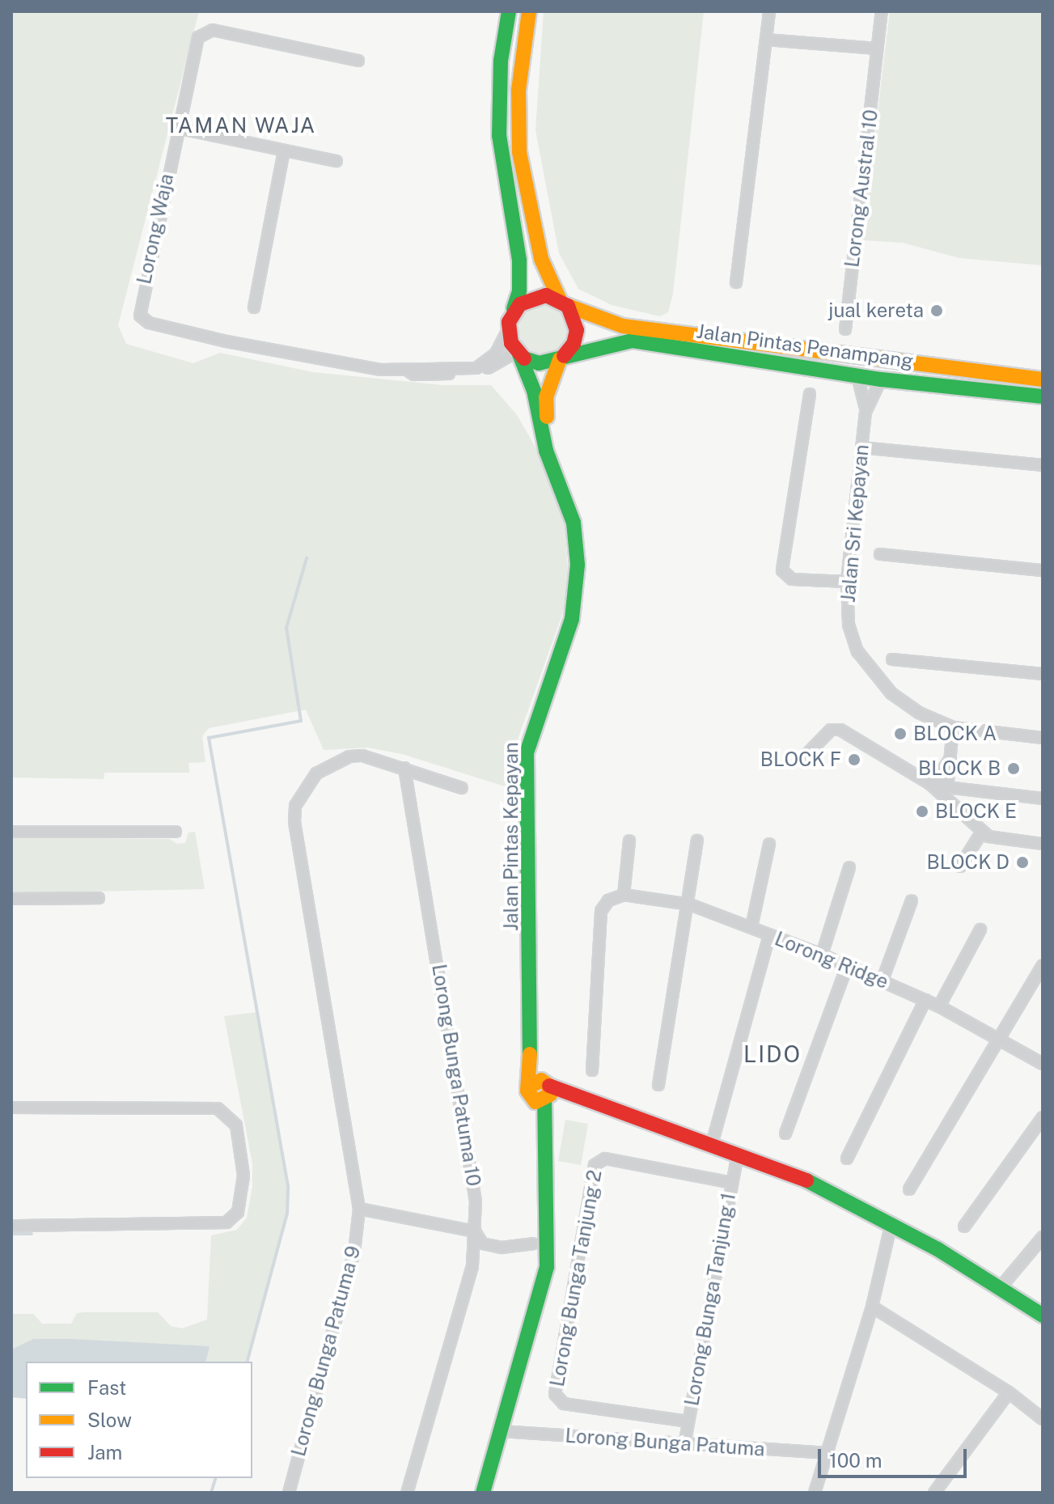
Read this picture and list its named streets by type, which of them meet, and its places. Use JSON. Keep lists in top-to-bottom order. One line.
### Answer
{"streets":{"street":["Lorong Austral 10","Lorong Waja","Jalan Pintas Penampang","Jalan Sri Kepayan","Jalan Pintas Kepayan","Lorong Ridge","Lorong Bunga Patuma 10","Lorong Bunga Tanjung 2","Lorong Bunga Tanjung 1","Lorong Bunga Patuma 9","Lorong Bunga Patuma"]},"crossings":[["Lorong Waja","Jalan Pintas Penampang"],["Lorong Waja","Jalan Pintas Kepayan"],["Jalan Pintas Penampang","Jalan Sri Kepayan"],["Jalan Pintas Penampang","Jalan Pintas Kepayan"],["Lorong Bunga Patuma 10","Lorong Bunga Patuma 9"],["Lorong Bunga Tanjung 2","Lorong Bunga Tanjung 1"],["Lorong Bunga Tanjung 1","Lorong Bunga Patuma"]],"districts":["TAMAN WAJA","LIDO"],"places":["jual kereta","BLOCK A","BLOCK F","BLOCK B","BLOCK E","BLOCK D"],"legend":["Fast","Slow","Jam"],"scale_bar":"100 m"}
